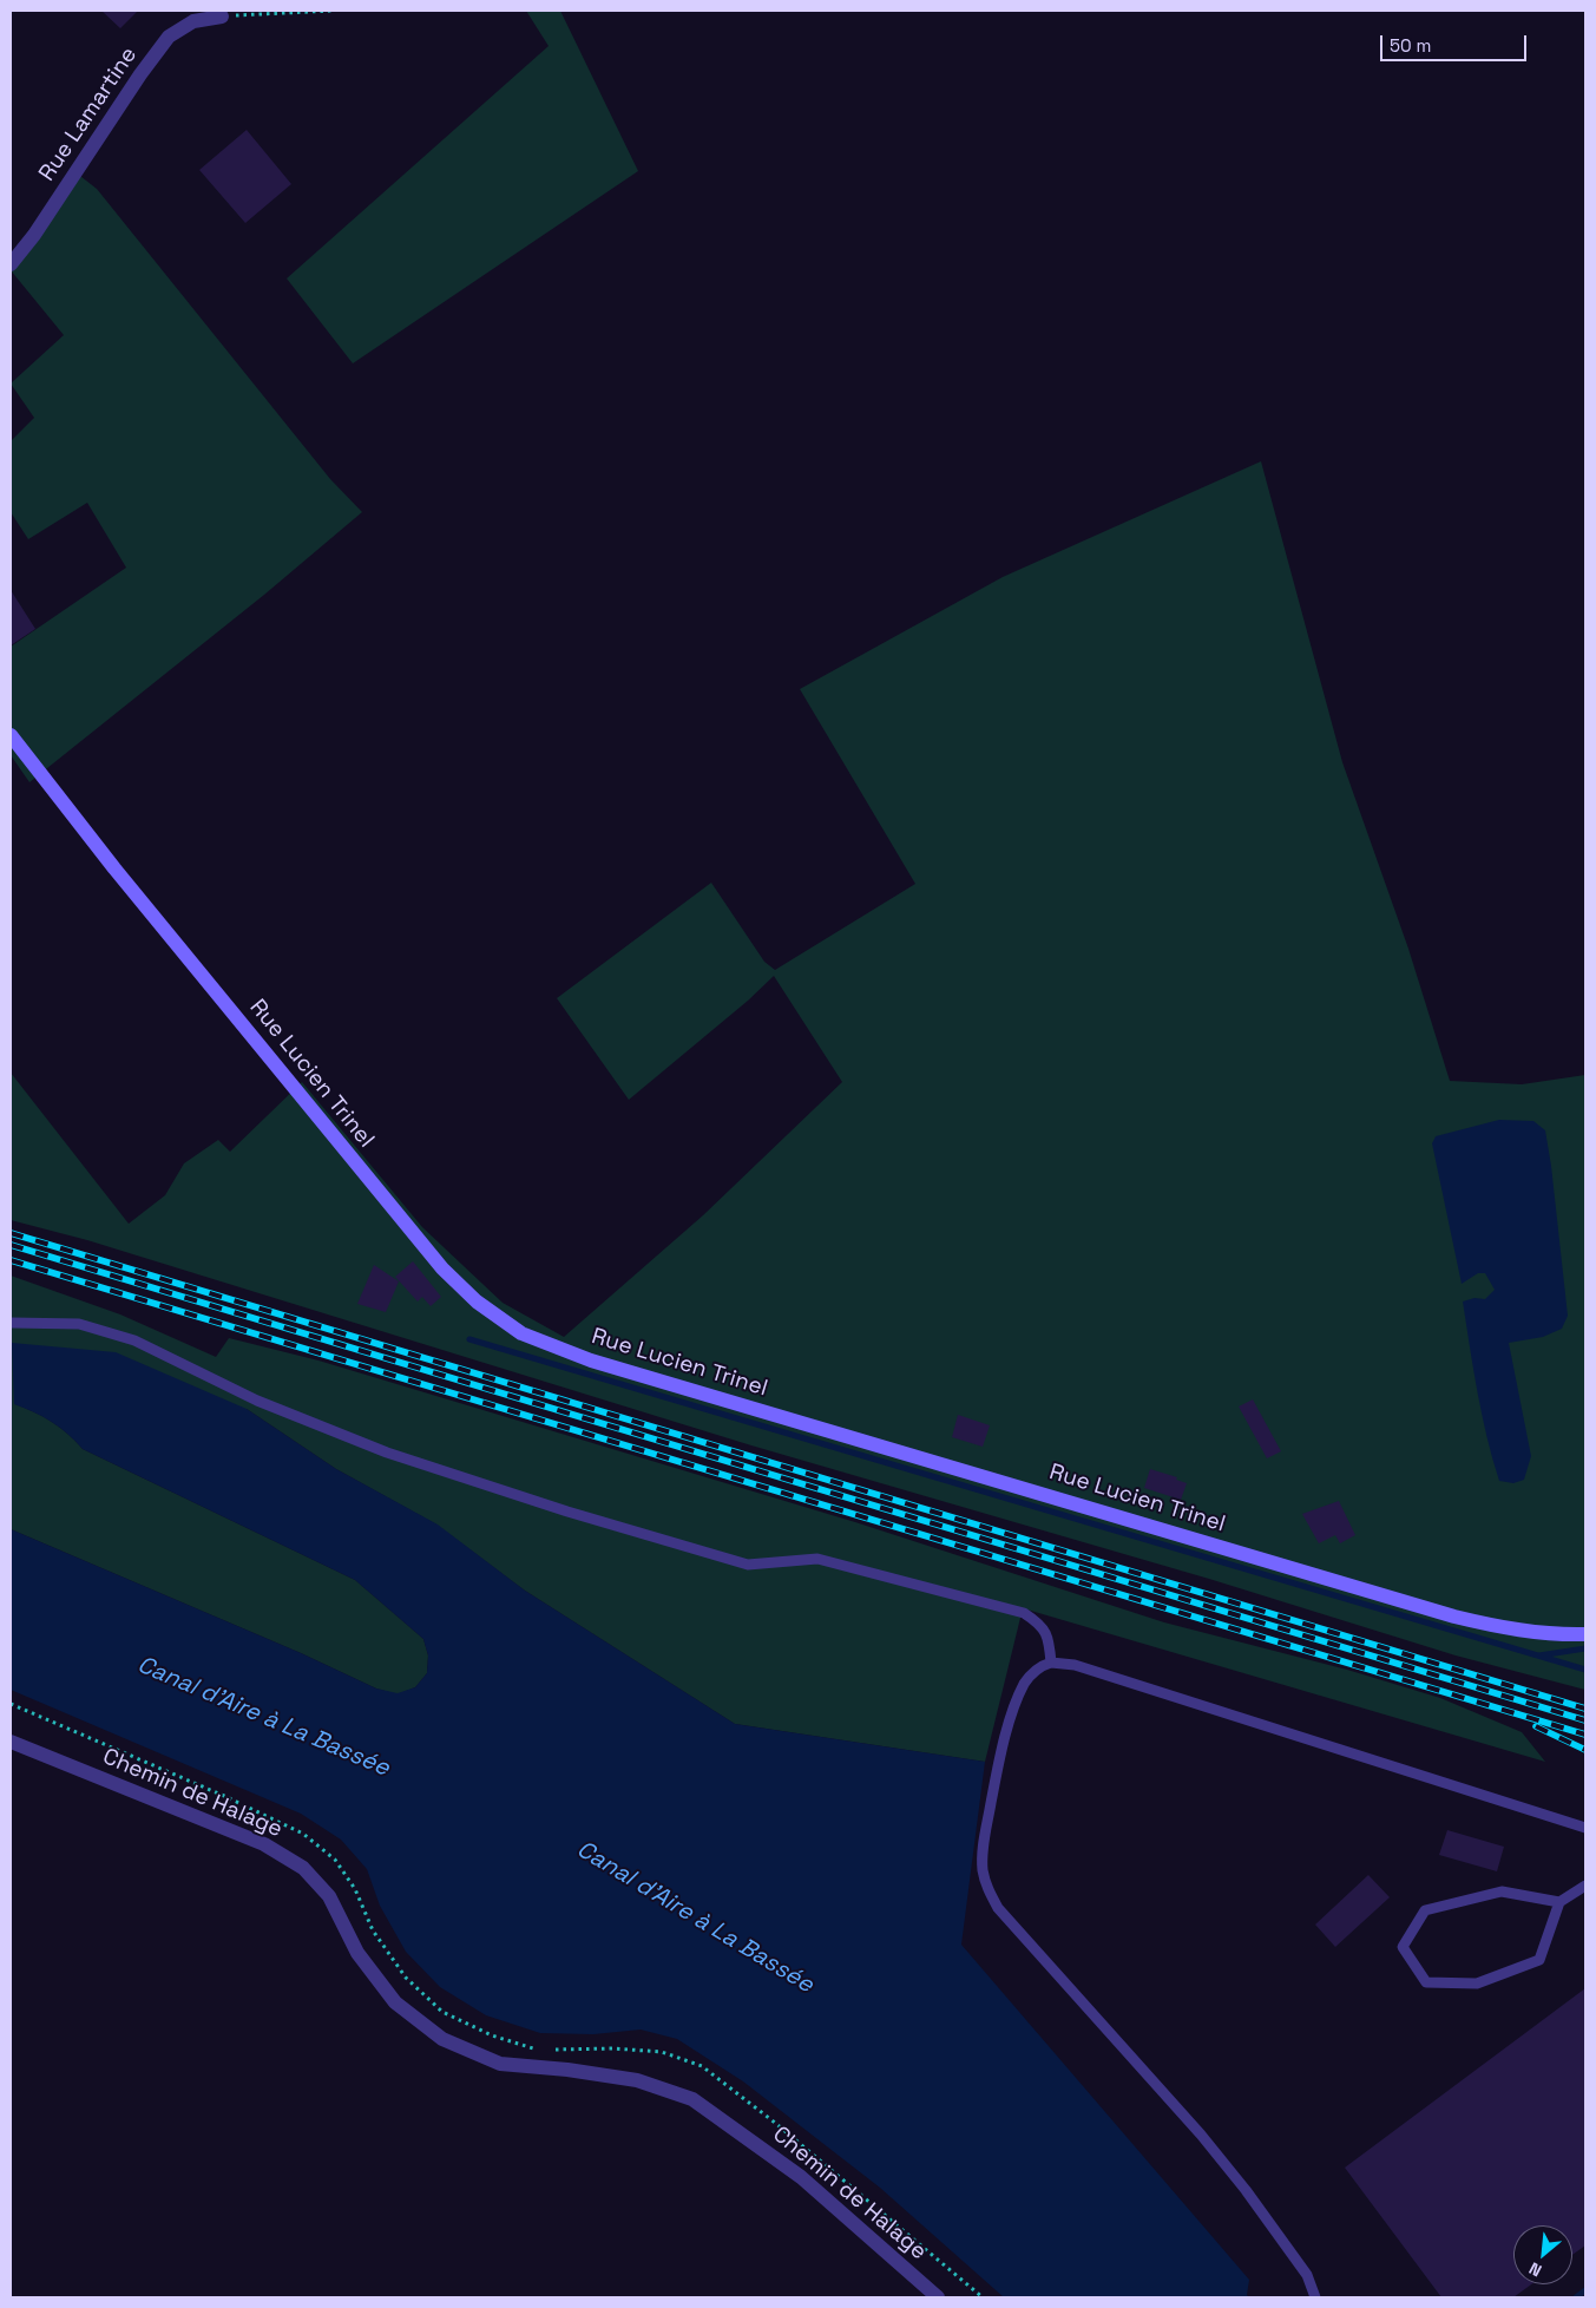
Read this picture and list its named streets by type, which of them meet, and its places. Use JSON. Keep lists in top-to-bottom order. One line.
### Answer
{"streets":{"street":["Rue Lamartine","Rue Lucien Trinel","Chemin de Halage"]},"water":["Canal d'Aire à La Bassée"],"scale_bar":"50 m","north":"bottom left"}
